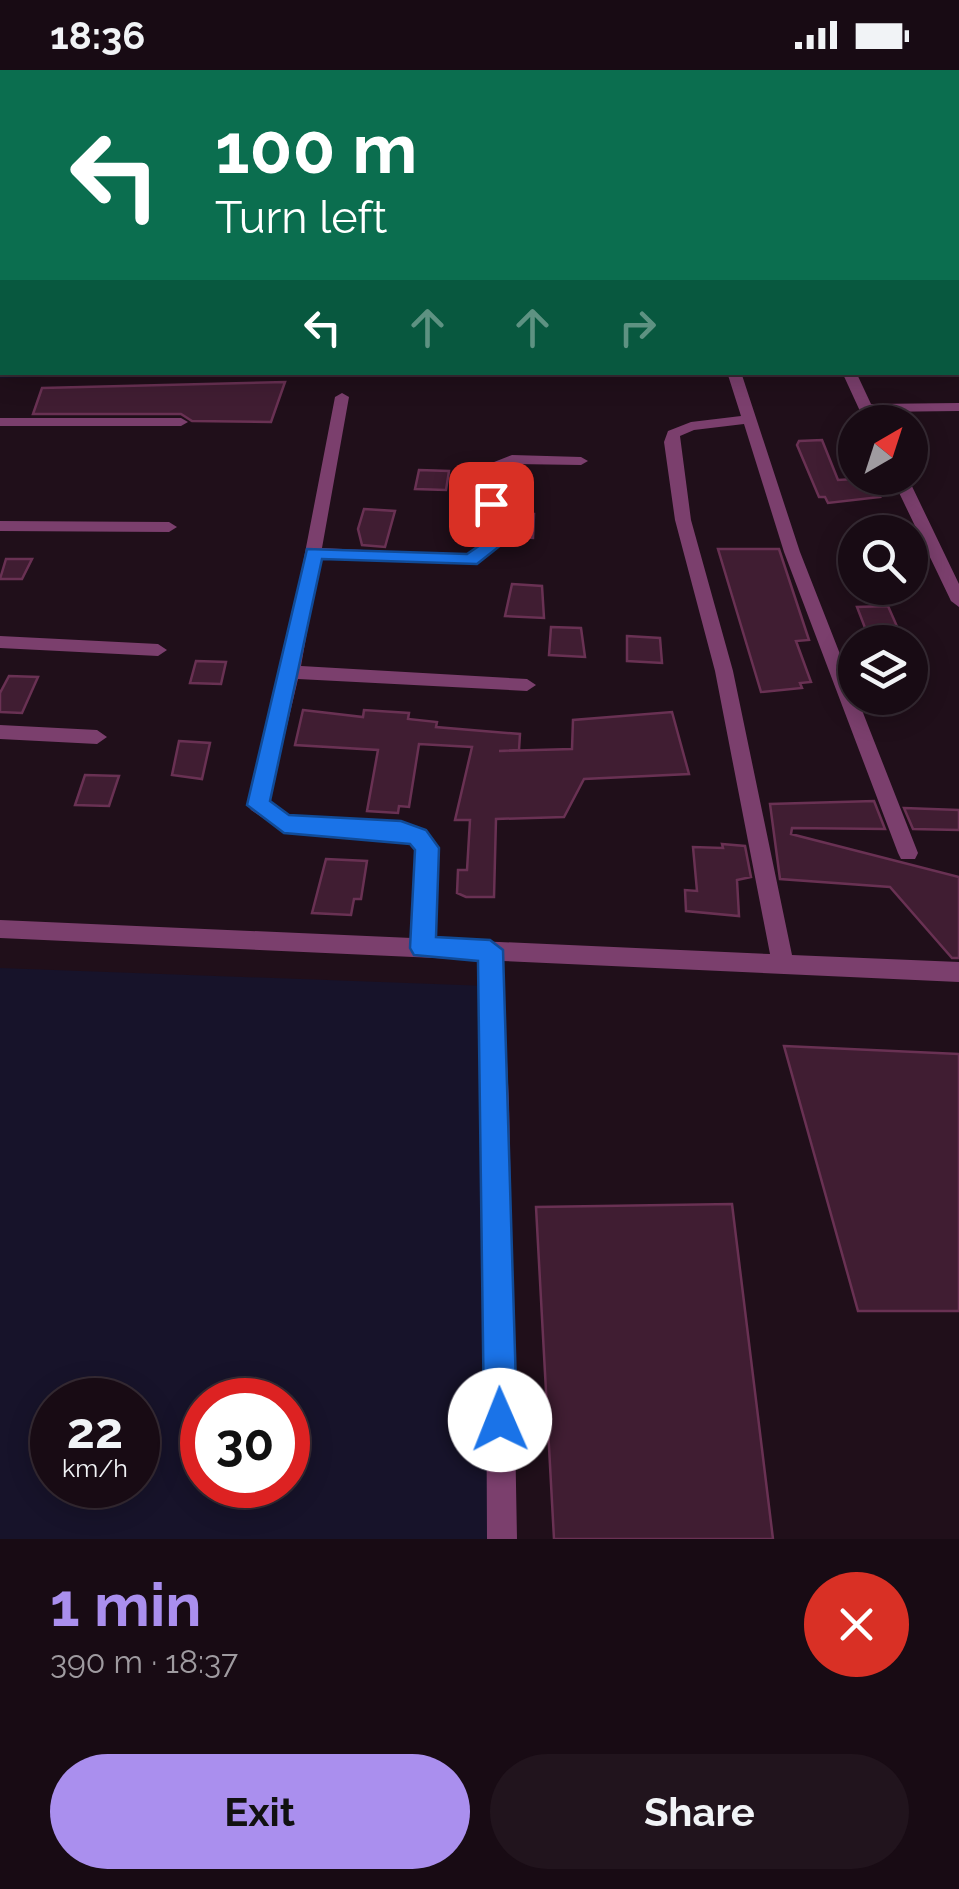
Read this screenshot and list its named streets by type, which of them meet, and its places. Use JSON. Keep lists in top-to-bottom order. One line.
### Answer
{"north":"top right","page":{"status":"18:36","turn":["100 m","Turn left"],"speed":"22 km/h","limit":"30","heading":["1 min","390 m · 18:37"],"buttons":["Exit","Share"]}}
